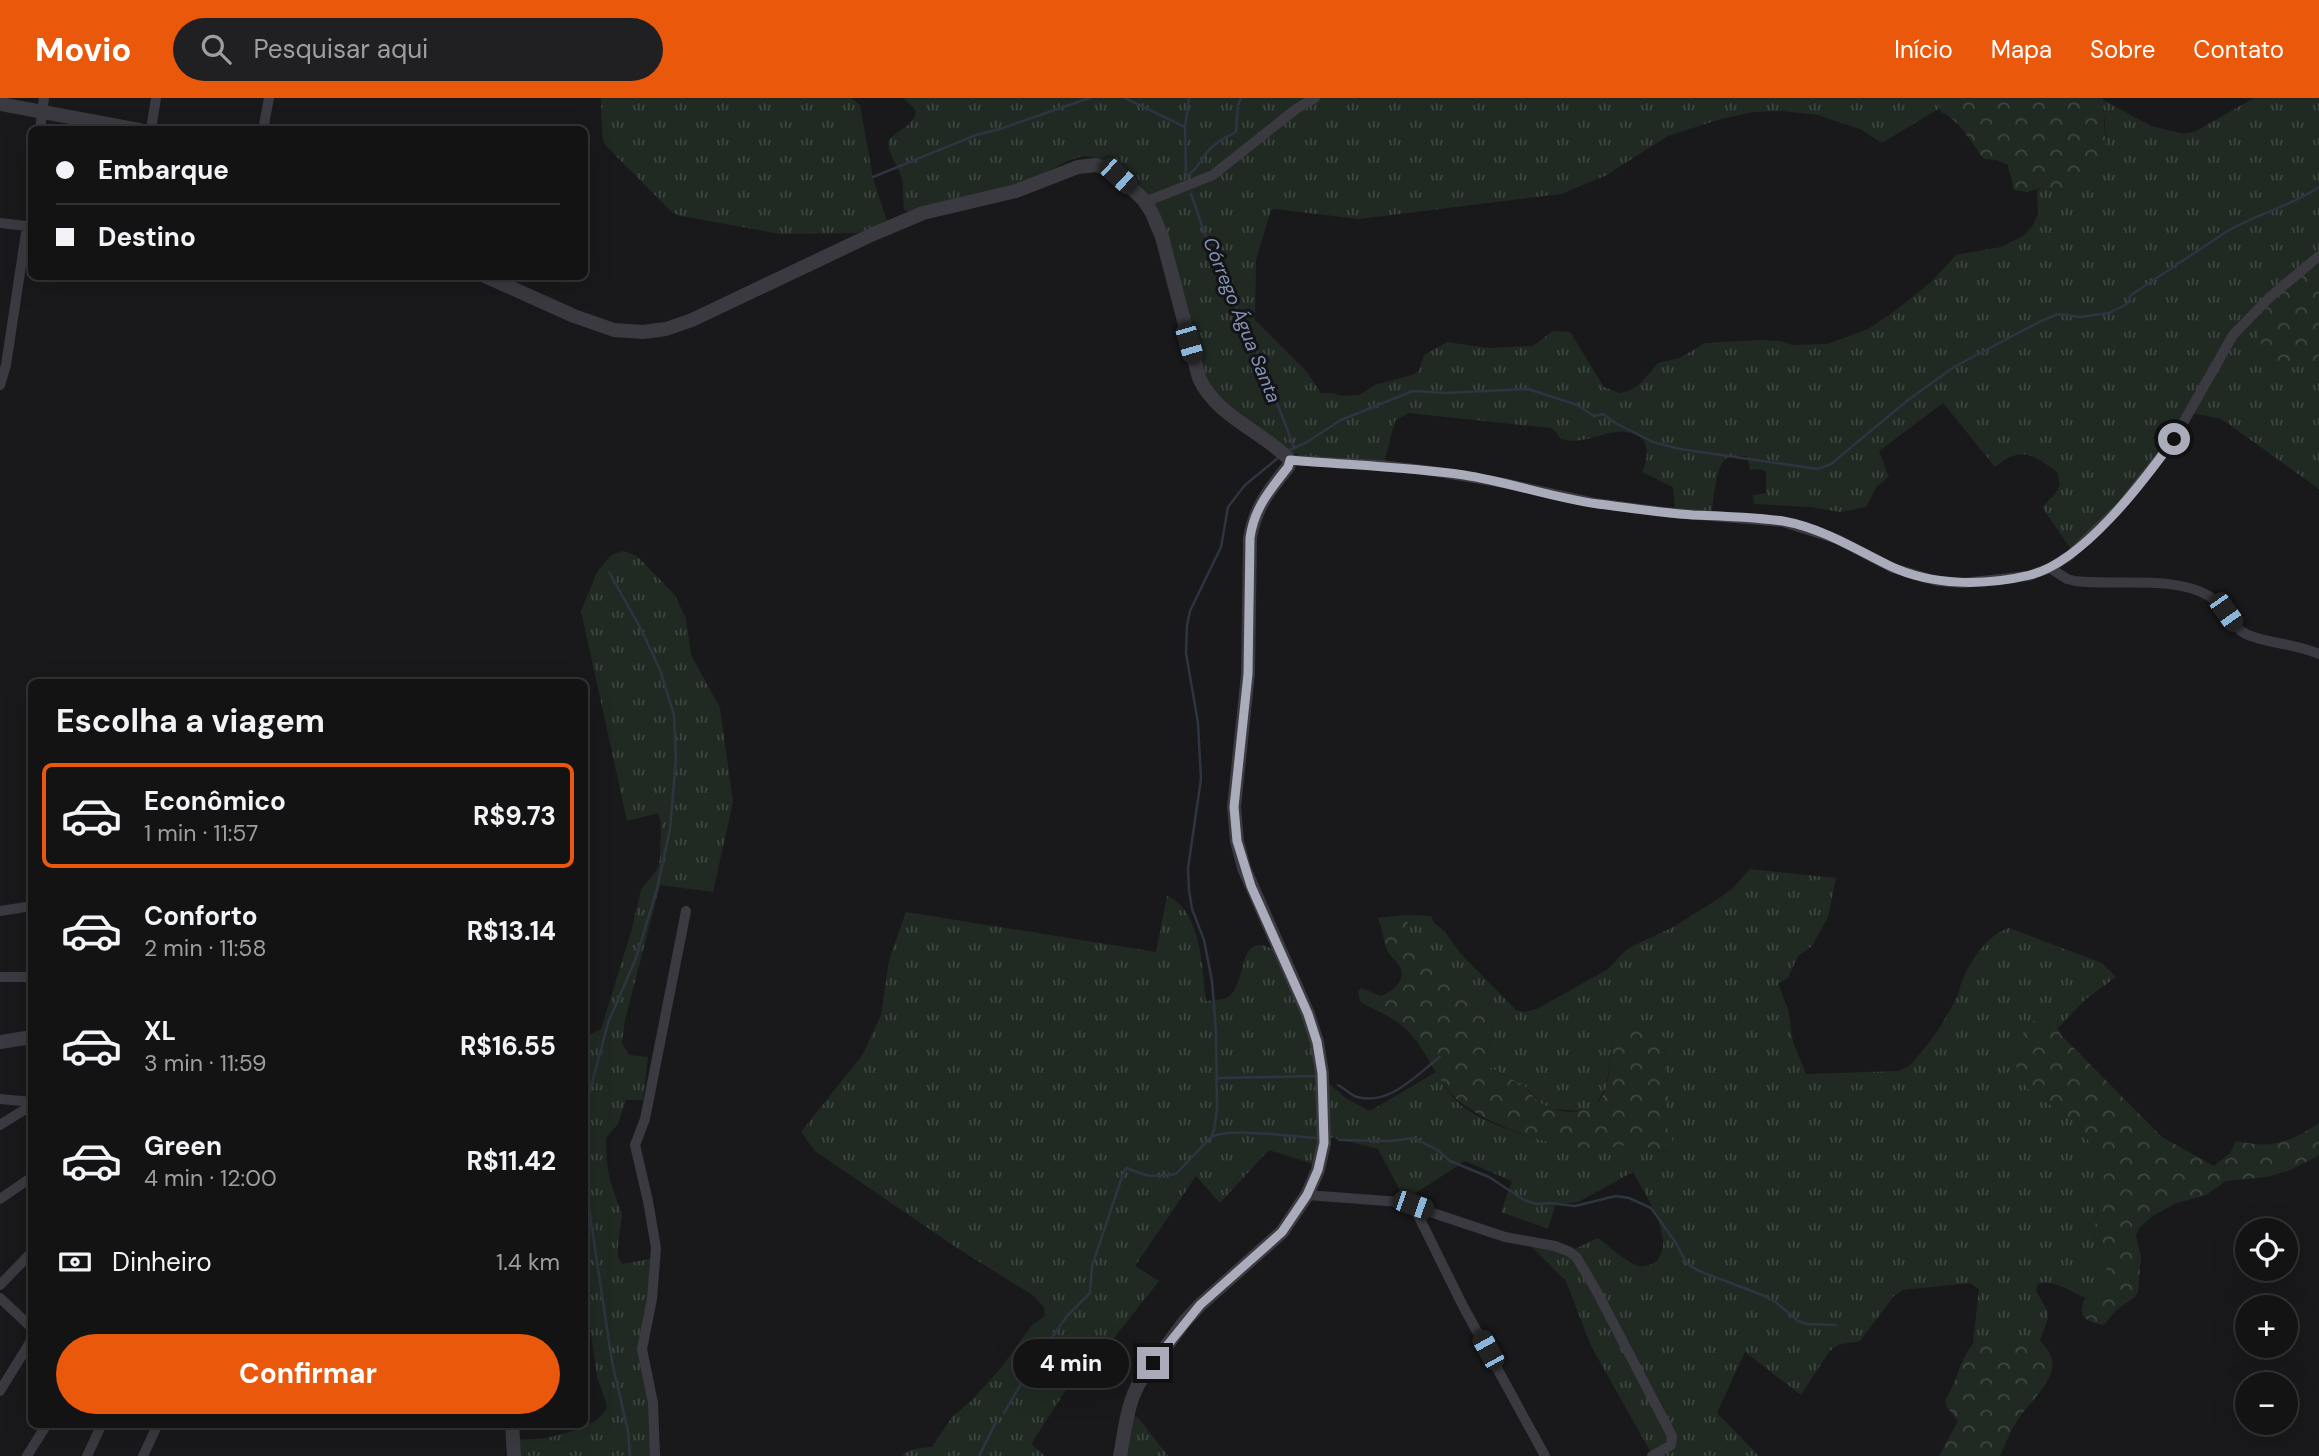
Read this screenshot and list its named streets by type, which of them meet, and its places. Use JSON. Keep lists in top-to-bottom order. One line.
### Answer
{"water":["Córrego Água Santa"],"page":{"header":"Movio","search":"Pesquisar aqui","nav":["Início","Mapa","Sobre","Contato"],"banner":["Embarque","Destino"],"heading":"Escolha a viagem","list":[{"name":"Econômico","note":"1 min · 11:57","value":"R$9.73"},{"name":"Conforto","note":"2 min · 11:58","value":"R$13.14"},{"name":"XL","note":"3 min · 11:59","value":"R$16.55"},{"name":"Green","note":"4 min · 12:00","value":"R$11.42"}],"map_buttons":["+","−"],"pay":["Dinheiro","1.4 km"],"buttons":"Confirmar","bubble":"4 min"}}
